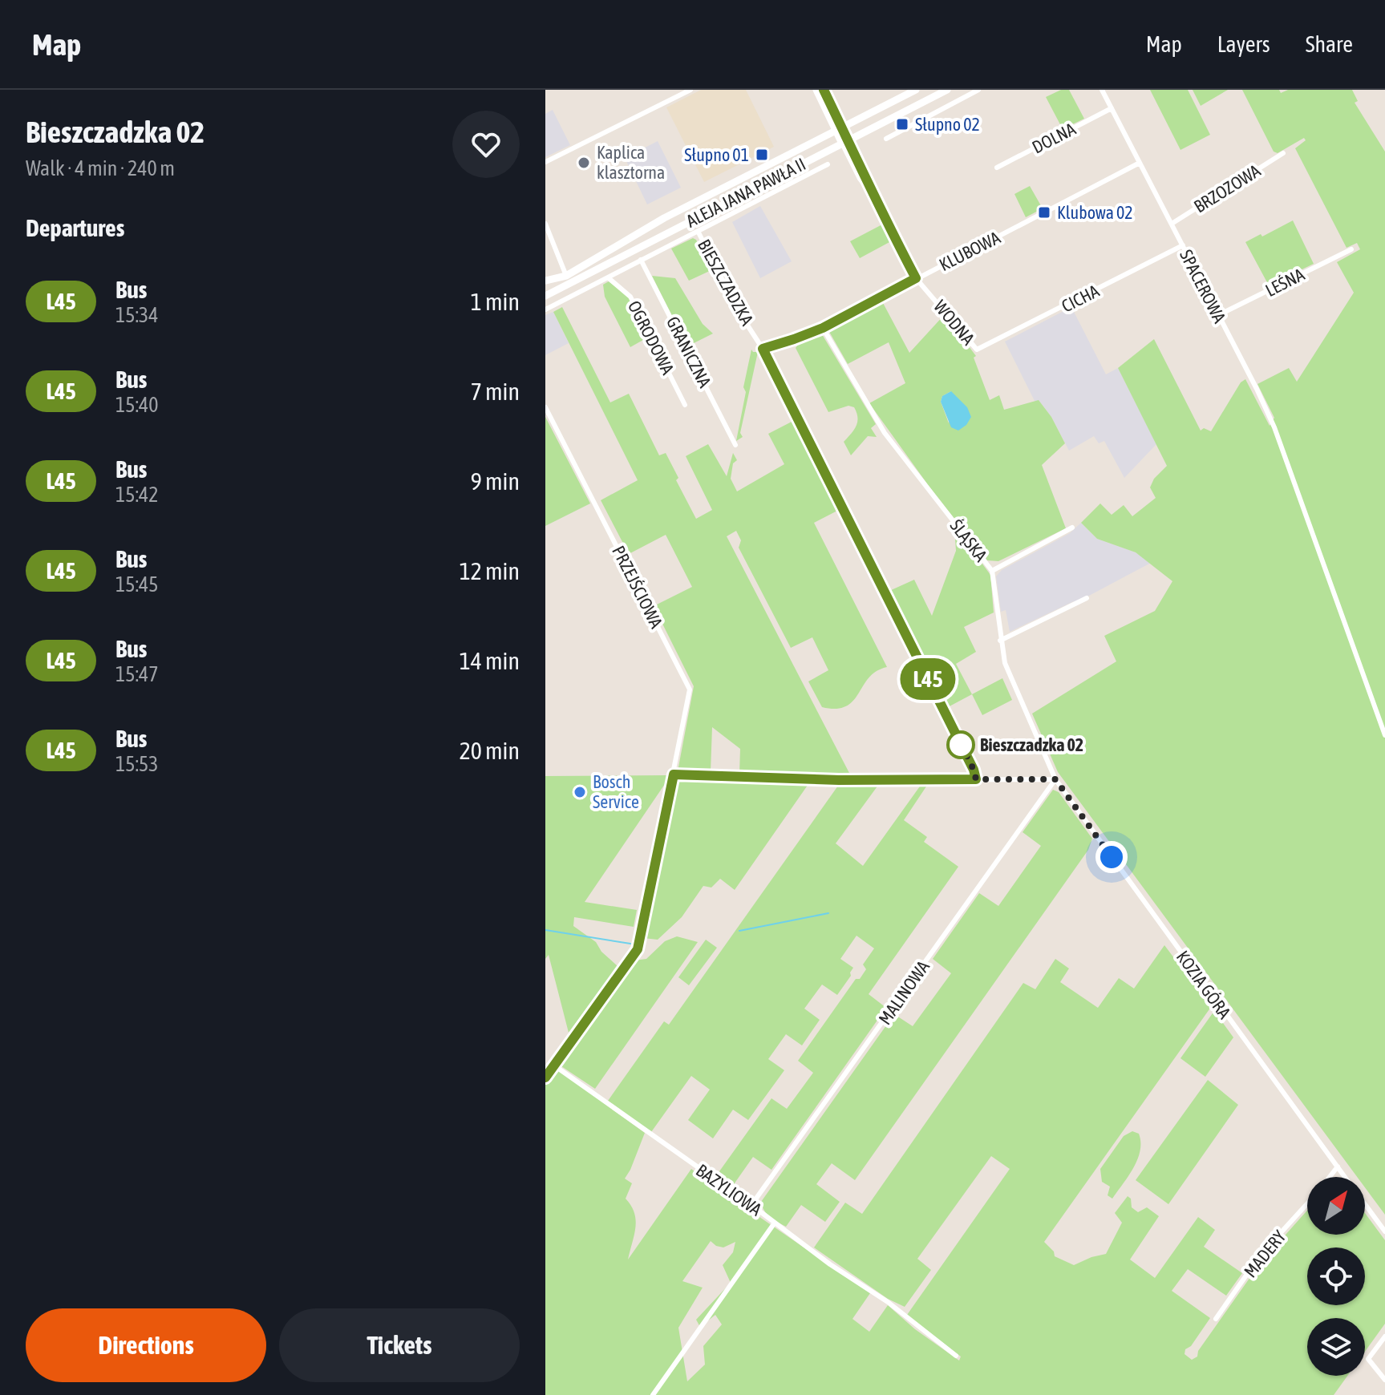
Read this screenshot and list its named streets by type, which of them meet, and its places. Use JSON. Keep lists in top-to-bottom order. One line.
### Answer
{"streets":{"main road":["ALEJA JANA PAWŁA II"],"street":["DOLNA","BRZOZOWA","KLUBOWA","BIESZCZADZKA","LEŚNA","SPACEROWA","CICHA","WODNA","OGRODOWA","GRANICZNA","ŚLĄSKA","PRZEJŚCIOWA","KOZIA GÓRA","MALINOWA","BAZYLIOWA","MADERY"]},"crossings":[["DOLNA","SPACEROWA"],["BRZOZOWA","SPACEROWA"],["ALEJA JANA PAWŁA II","WODNA"],["KLUBOWA","BIESZCZADZKA"],["KLUBOWA","SPACEROWA"],["KLUBOWA","WODNA"],["KLUBOWA","ŚLĄSKA"],["LEŚNA","SPACEROWA"],["SPACEROWA","CICHA"],["CICHA","WODNA"],["ŚLĄSKA","KOZIA GÓRA"],["ŚLĄSKA","MALINOWA"],["PRZEJŚCIOWA","BAZYLIOWA"],["KOZIA GÓRA","MALINOWA"],["KOZIA GÓRA","MADERY"],["MALINOWA","BAZYLIOWA"]],"places":{"transit":["Słupno 02","Słupno 01","Klubowa 02"],"other":["Kaplica klasztorna","Bieszczadzka 02","Bosch Service"]},"lines":["bus line L45"],"north":"top right","page":{"header":"Map","nav":["Map","Layers","Share"],"heading":[["Bieszczadzka 02","Walk · 4 min · 240 m"],"Departures"],"on_map":"L45","list":[{"mark":"L45","name":"Bus","note":"15:34","value":"1 min"},{"mark":"L45","name":"Bus","note":"15:40","value":"7 min"},{"mark":"L45","name":"Bus","note":"15:42","value":"9 min"},{"mark":"L45","name":"Bus","note":"15:45","value":"12 min"},{"mark":"L45","name":"Bus","note":"15:47","value":"14 min"},{"mark":"L45","name":"Bus","note":"15:53","value":"20 min"}],"buttons":["Directions","Tickets"]}}
